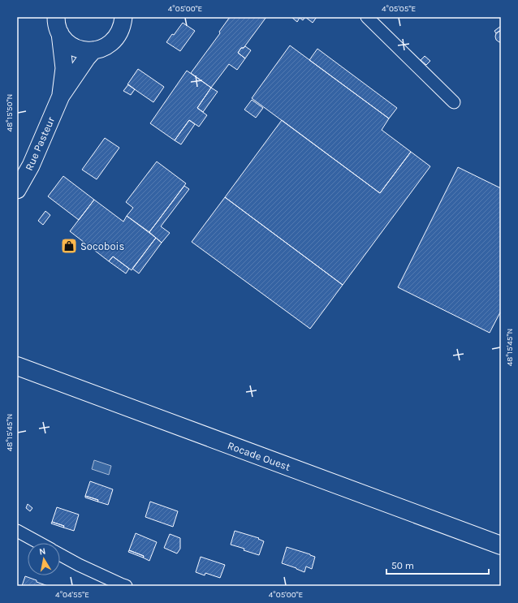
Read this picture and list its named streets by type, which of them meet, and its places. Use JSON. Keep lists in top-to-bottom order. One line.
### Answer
{"streets":{"main road":["Rocade Ouest"],"street":["Rue Pasteur"]},"places":{"shop":["Socobois"]},"scale_bar":"50 m","north":"top","coordinates":["4°05'00\"E","4°05'05\"E","48°15'50\"N","48°15'45\"N","4°04'55\"E"]}
